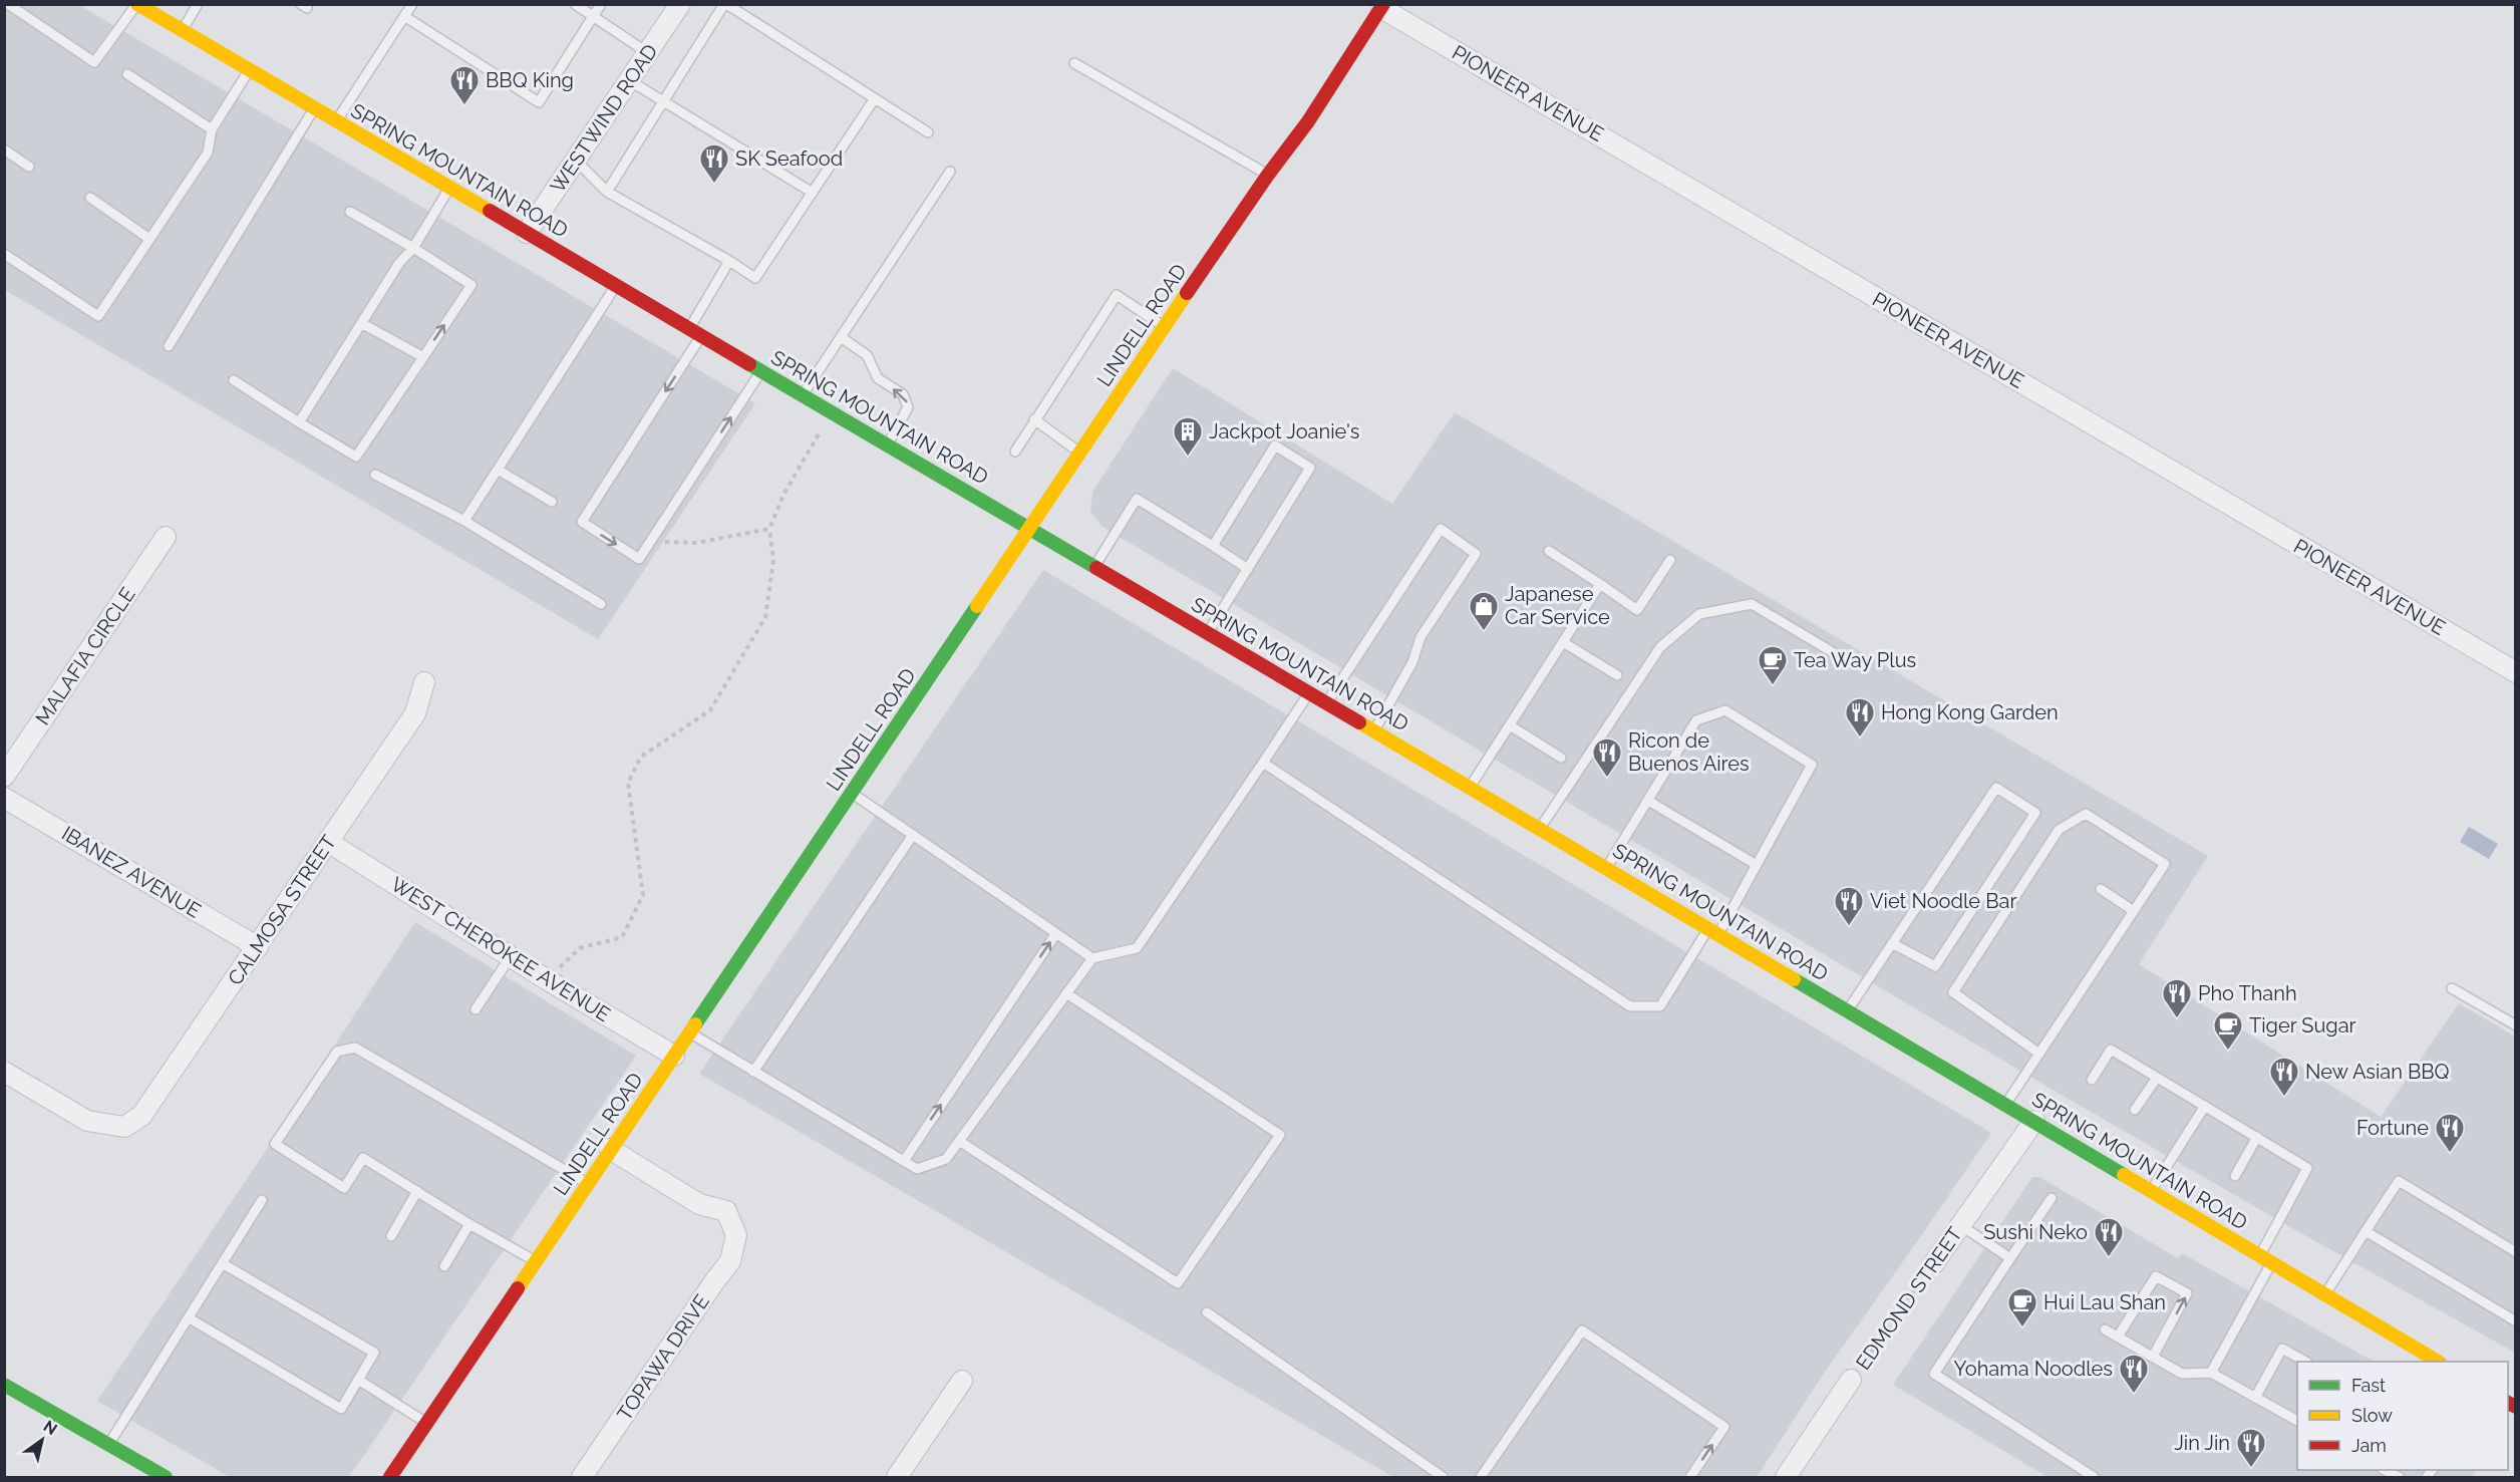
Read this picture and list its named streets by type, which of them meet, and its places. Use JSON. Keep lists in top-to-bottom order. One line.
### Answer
{"streets":{"main road":["SPRING MOUNTAIN ROAD","LINDELL ROAD"],"street":["PIONEER AVENUE","WESTWIND ROAD","MALAFIA CIRCLE","IBANEZ AVENUE","CALMOSA STREET","WEST CHEROKEE AVENUE","EDMOND STREET","TOPAWA DRIVE"]},"crossings":[["PIONEER AVENUE","LINDELL ROAD"],["WESTWIND ROAD","SPRING MOUNTAIN ROAD"],["SPRING MOUNTAIN ROAD","LINDELL ROAD"],["SPRING MOUNTAIN ROAD","EDMOND STREET"],["LINDELL ROAD","WEST CHEROKEE AVENUE"],["LINDELL ROAD","TOPAWA DRIVE"],["IBANEZ AVENUE","CALMOSA STREET"],["CALMOSA STREET","WEST CHEROKEE AVENUE"]],"places":{"restaurant":["BBQ King","SK Seafood","Hong Kong Garden","Ricon de Buenos Aires","Viet Noodle Bar","Pho Thanh","New Asian BBQ","Fortune","Sushi Neko","Yohama Noodles","Jin Jin"],"building":["Jackpot Joanie's"],"shop":["Japanese Car Service"],"cafe":["Tea Way Plus","Tiger Sugar","Hui Lau Shan"]},"legend":["Fast","Slow","Jam"],"north":"top right"}
